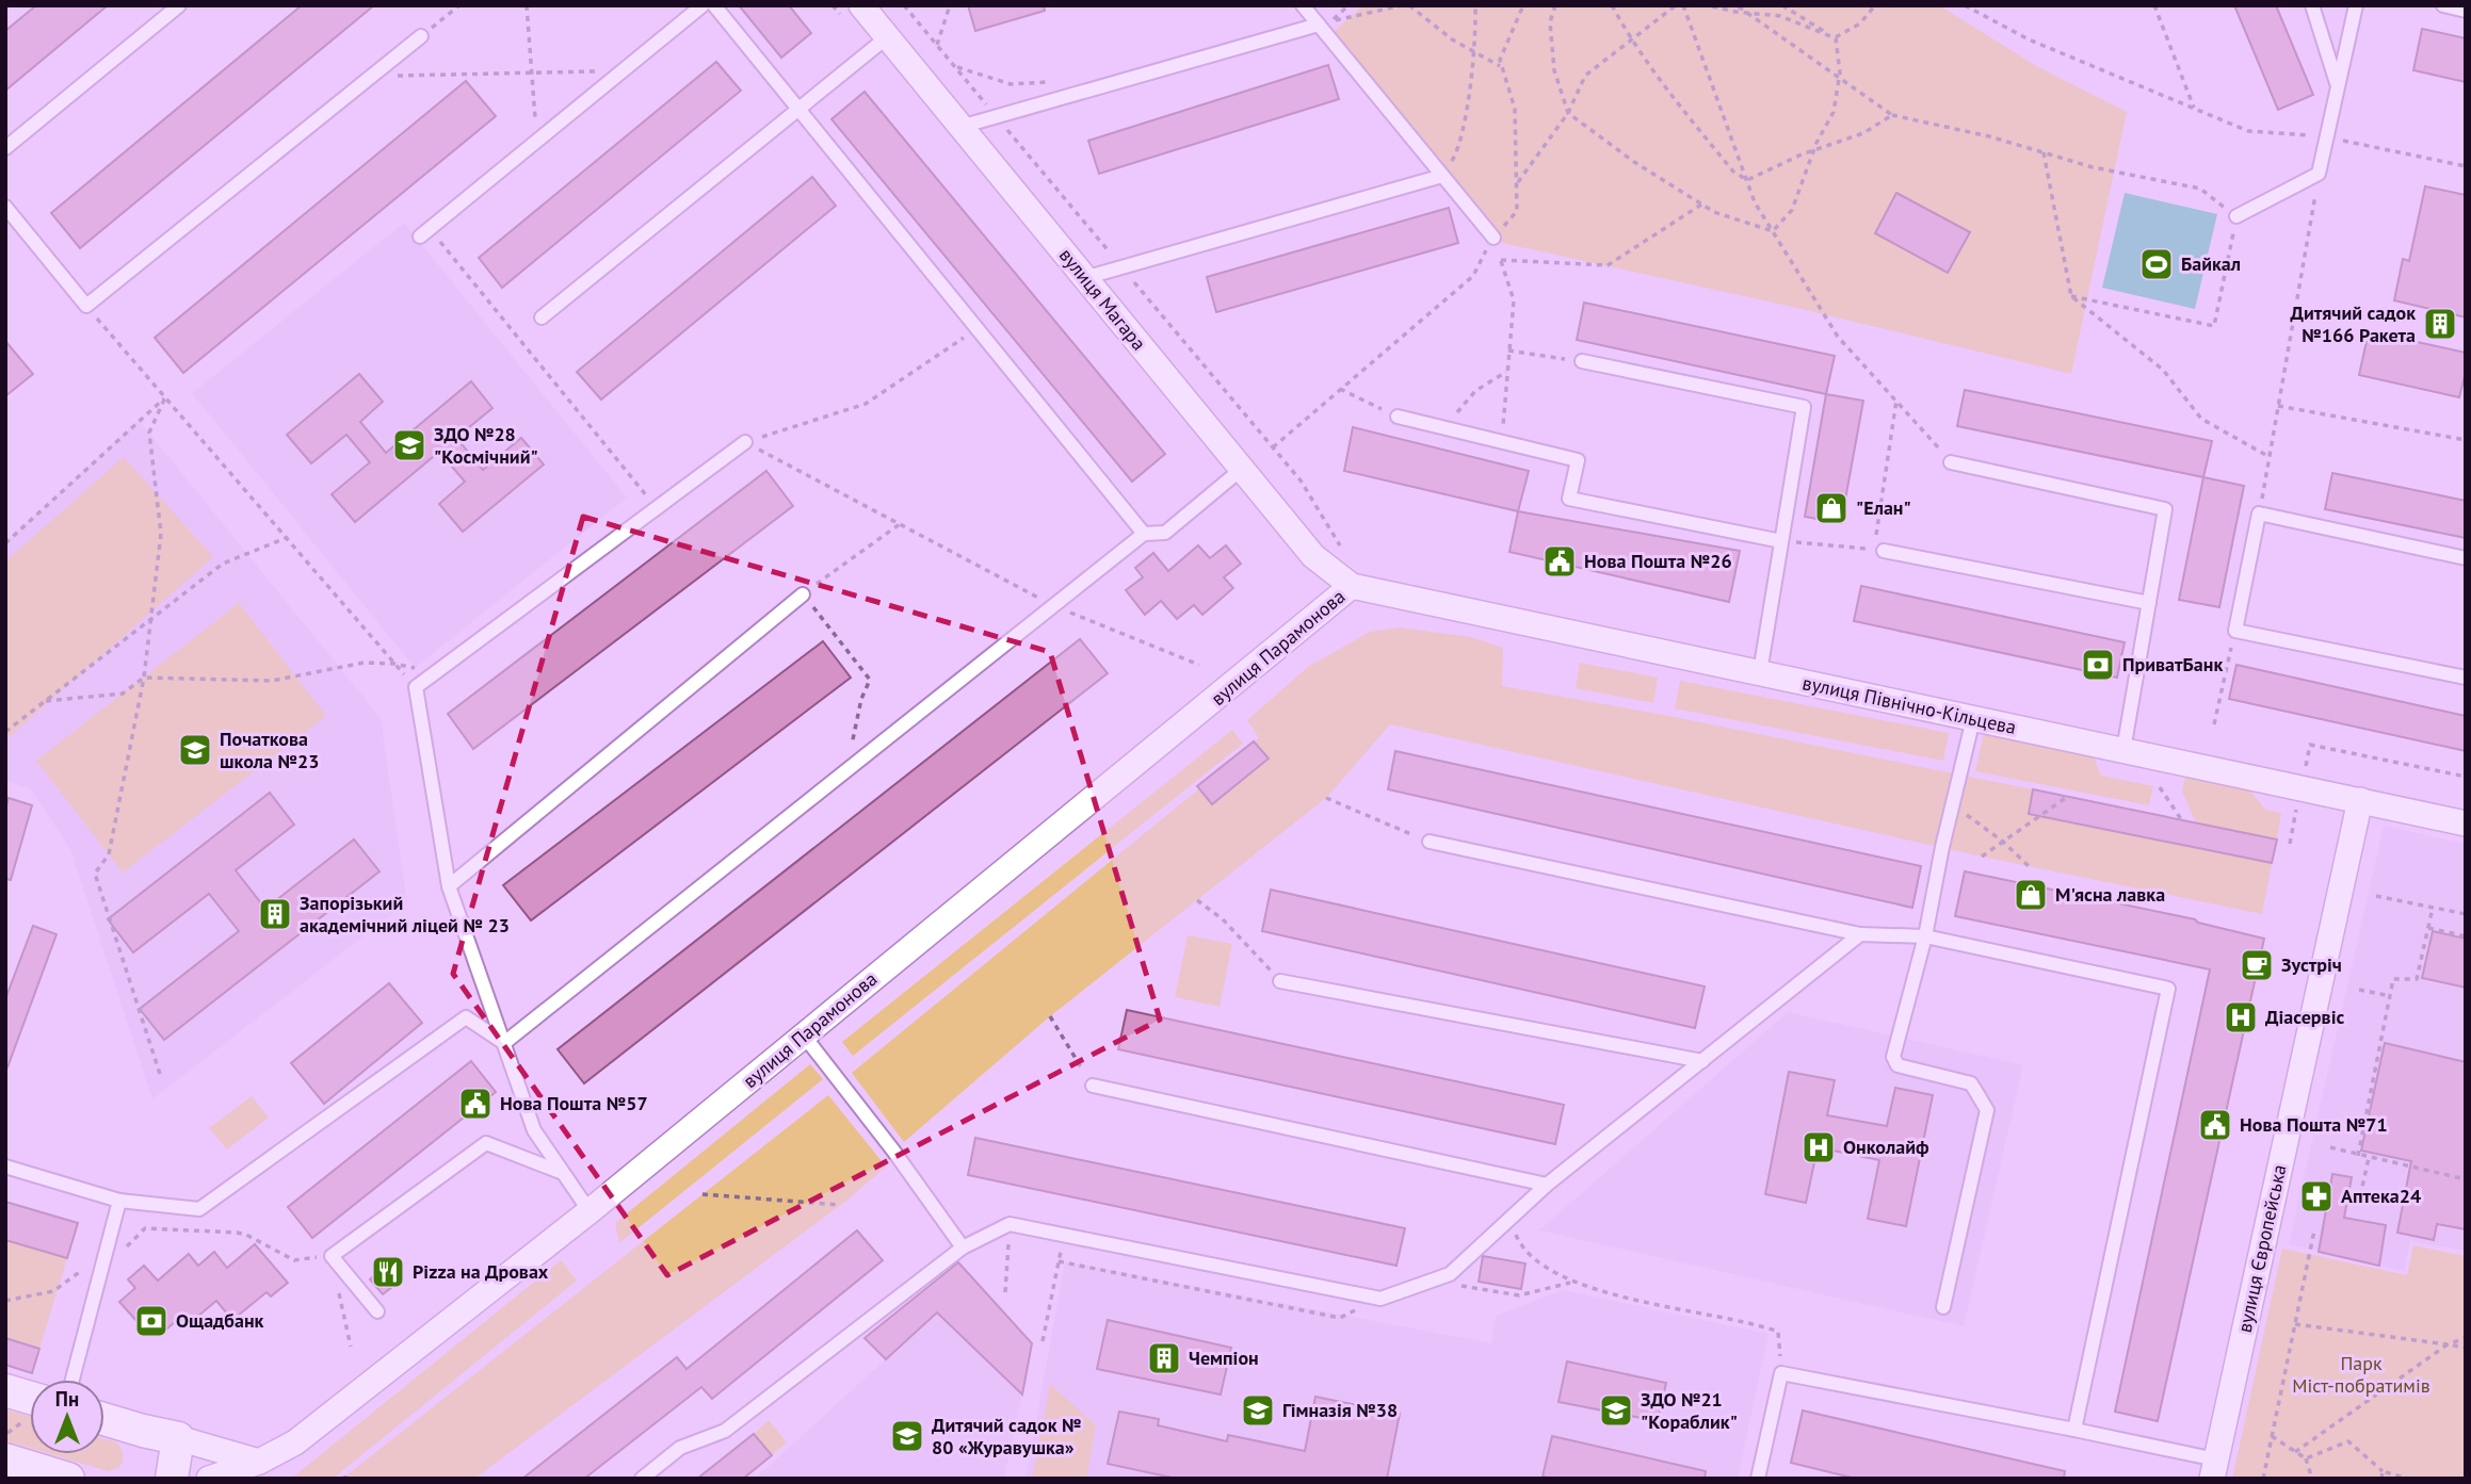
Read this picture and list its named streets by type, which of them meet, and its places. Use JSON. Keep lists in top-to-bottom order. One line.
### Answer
{"streets":{"street":["вулиця Магара","вулиця Парамонова","вулиця Північно-Кільцева","вулиця Європейська"]},"crossings":[["вулиця Магара","вулиця Парамонова"],["вулиця Магара","вулиця Північно-Кільцева"],["вулиця Парамонова","вулиця Північно-Кільцева"],["вулиця Північно-Кільцева","вулиця Європейська"]],"parks":["Парк Міст-побратимів"],"places":{"sports":["Байкал"],"building":["Дитячий садок №166 Ракета","Запорізький академічний ліцей № 23","Чемпіон"],"school or university":["ЗДО №28 \"Космічний\"","Початкова школа №23","Гімназія №38","ЗДО №21 \"Кораблик\"","Дитячий садок № 80 «Журавушка»"],"shop":["\"Елан\"","М'ясна лавка"],"public building":["Нова Пошта №26","Нова Пошта №57","Нова Пошта №71"],"bank":["ПриватБанк","Ощадбанк"],"cafe":["Зустрiч"],"hospital":["Діасервіс","Онколайф"],"pharmacy":["Аптека24"],"restaurant":["Pizza на Дровах"]},"north":"top"}
